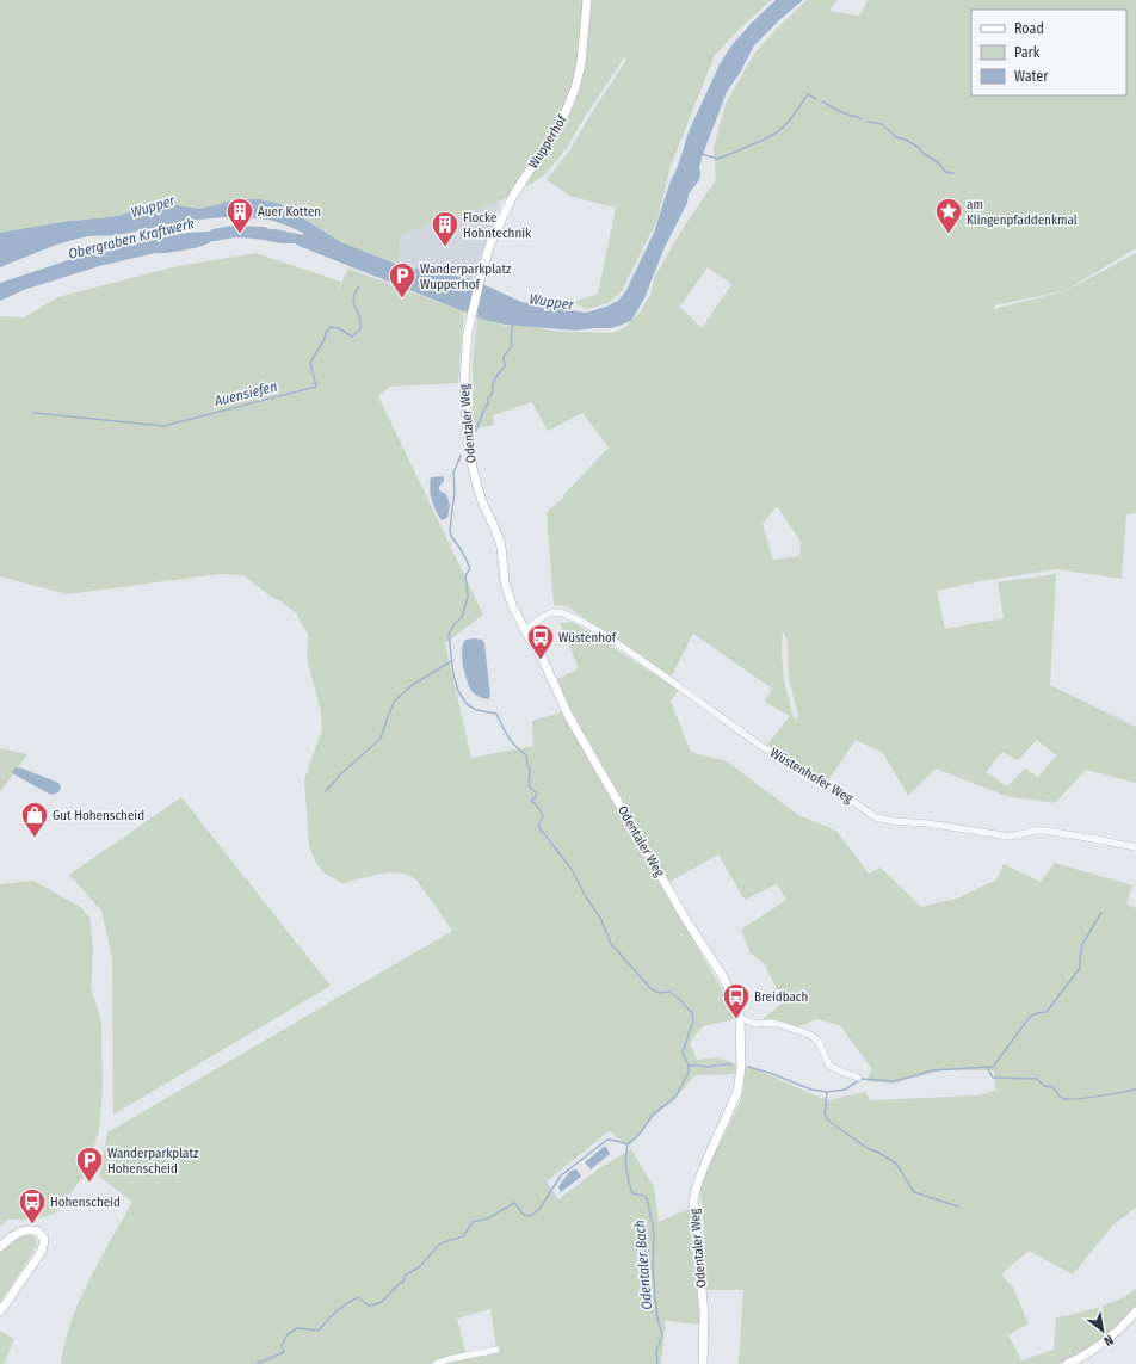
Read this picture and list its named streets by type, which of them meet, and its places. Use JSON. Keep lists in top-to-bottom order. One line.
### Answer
{"streets":{"main road":["Wupperhof","Odentaler Weg"],"street":["Wüstenhofer Weg"]},"crossings":[["Wupperhof","Odentaler Weg"],["Odentaler Weg","Wüstenhofer Weg"]],"water":["Wupper","Obergraben Kraftwerk","Auensiefen","Odentaler Bach"],"places":{"building":["Auer Kotten","Flocke Hohntechnik"],"place":["am Klingenpfaddenkmal"],"parking":["Wanderparkplatz Wupperhof","Wanderparkplatz Hohenscheid"],"bus stop":["Wüstenhof","Breidbach","Hohenscheid"],"shop":["Gut Hohenscheid"]},"legend":["Road","Park","Water"],"north":"bottom right"}
